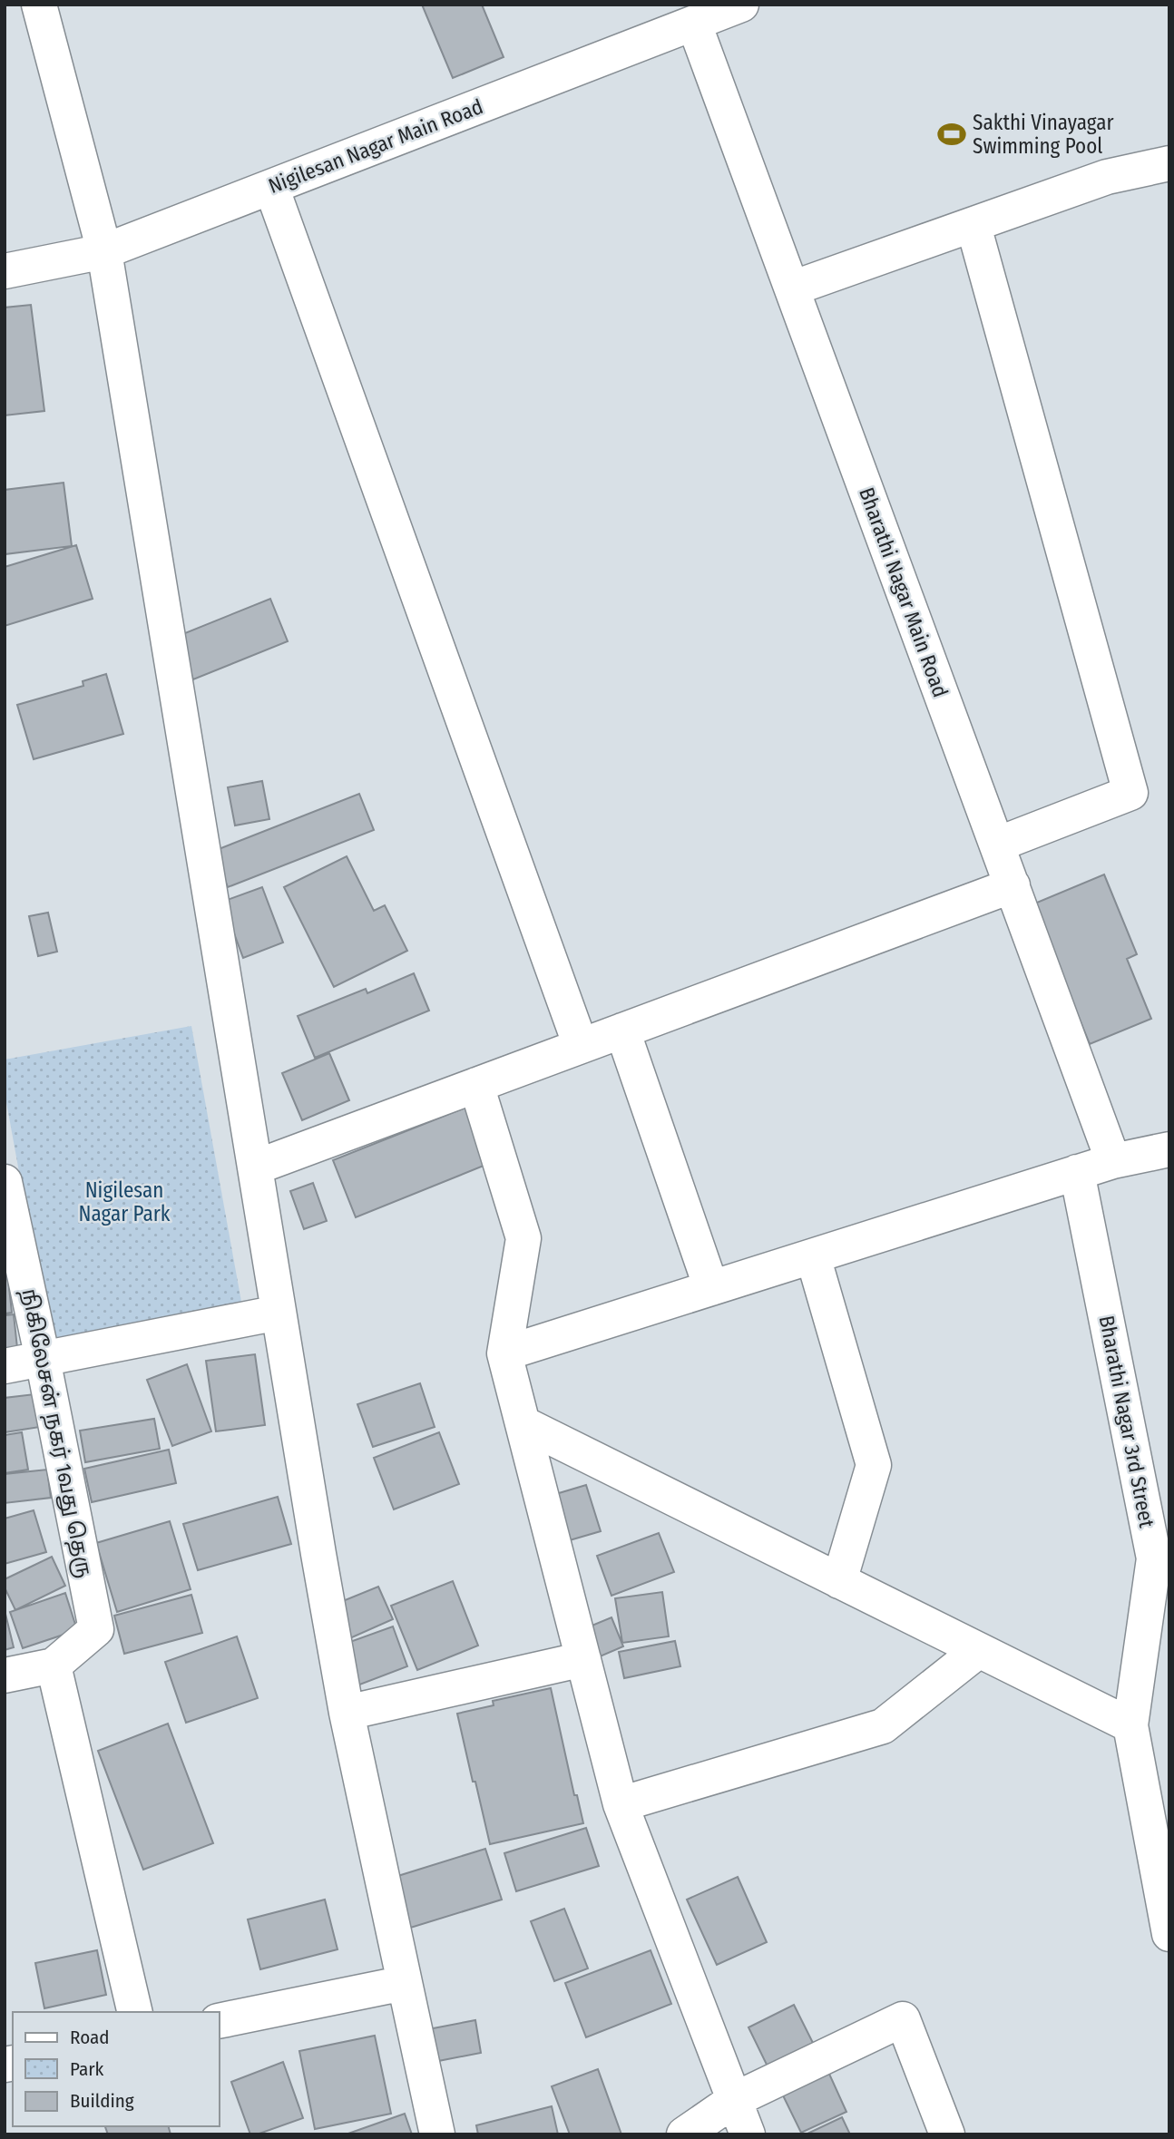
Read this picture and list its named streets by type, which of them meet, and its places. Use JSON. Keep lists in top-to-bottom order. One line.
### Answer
{"streets":{"street":["Nigilesan Nagar Main Road","Bharathi Nagar Main Road","Bharathi Nagar 3rd Street","நிகிலேசன் நகர் 1வது தெரு"]},"crossings":[["Nigilesan Nagar Main Road","Bharathi Nagar Main Road"]],"parks":["Nigilesan Nagar Park"],"places":{"sports":["Sakthi Vinayagar Swimming Pool"]},"legend":["Road","Park","Building"]}
